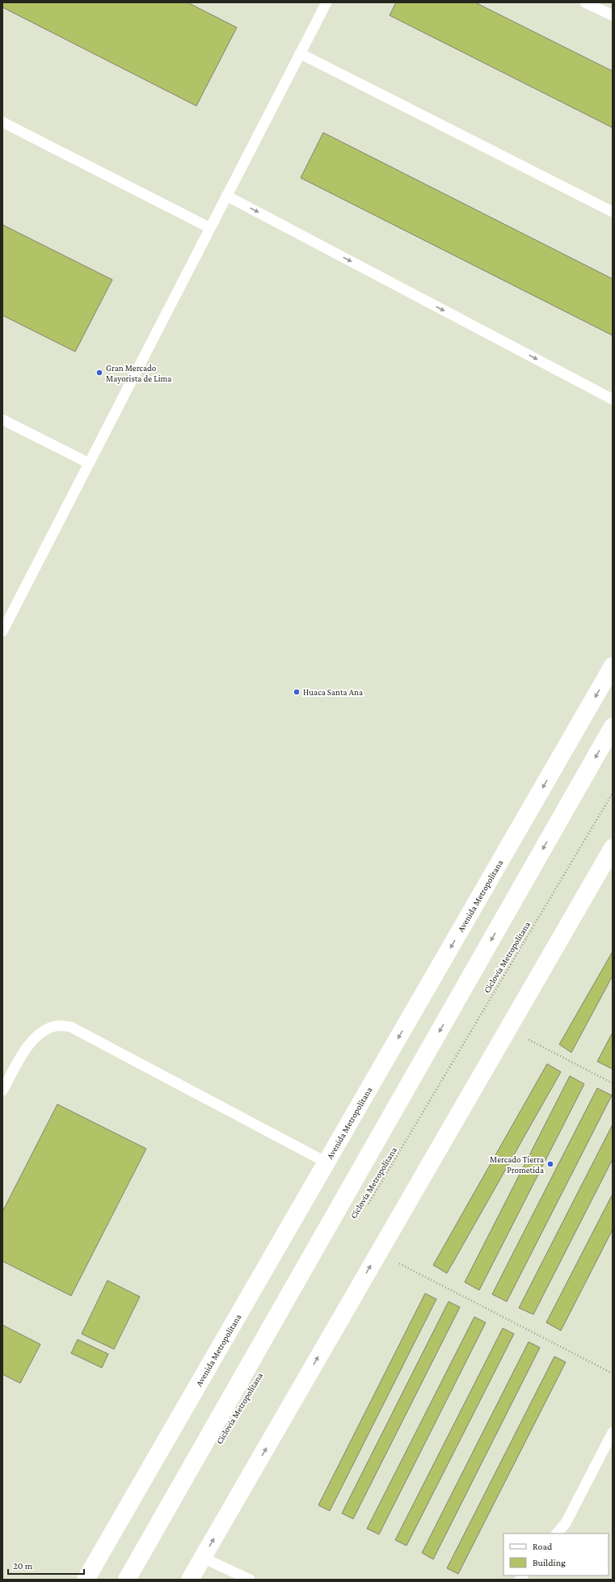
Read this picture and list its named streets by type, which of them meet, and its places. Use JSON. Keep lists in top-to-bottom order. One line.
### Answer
{"streets":{"main road":["Avenida Metropolitana"],"path":["Ciclovía Metropolitana"]},"places":["Gran Mercado Mayorista de Lima","Huaca Santa Ana","Mercado Tierra Prometida"],"legend":["Road","Building"],"scale_bar":"20 m"}
